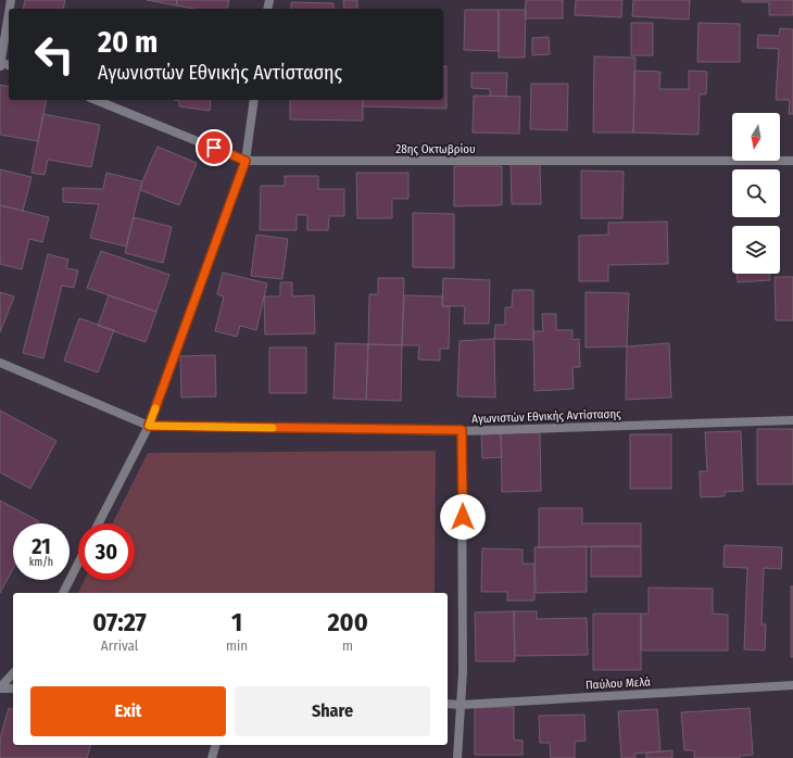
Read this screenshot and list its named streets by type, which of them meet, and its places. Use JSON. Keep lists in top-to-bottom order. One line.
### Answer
{"streets":{"street":["28ης Οκτωβρίου","Αγωνιστών Εθνικής Αντίστασης","Παύλου Μελά"]},"north":"bottom","page":{"turn":["20 m","Αγωνιστών Εθνικής Αντίστασης"],"speed":"21 km/h","limit":"30","eta":["07:27","Arrival","1","min","200","m"],"buttons":["Exit","Share"]}}
